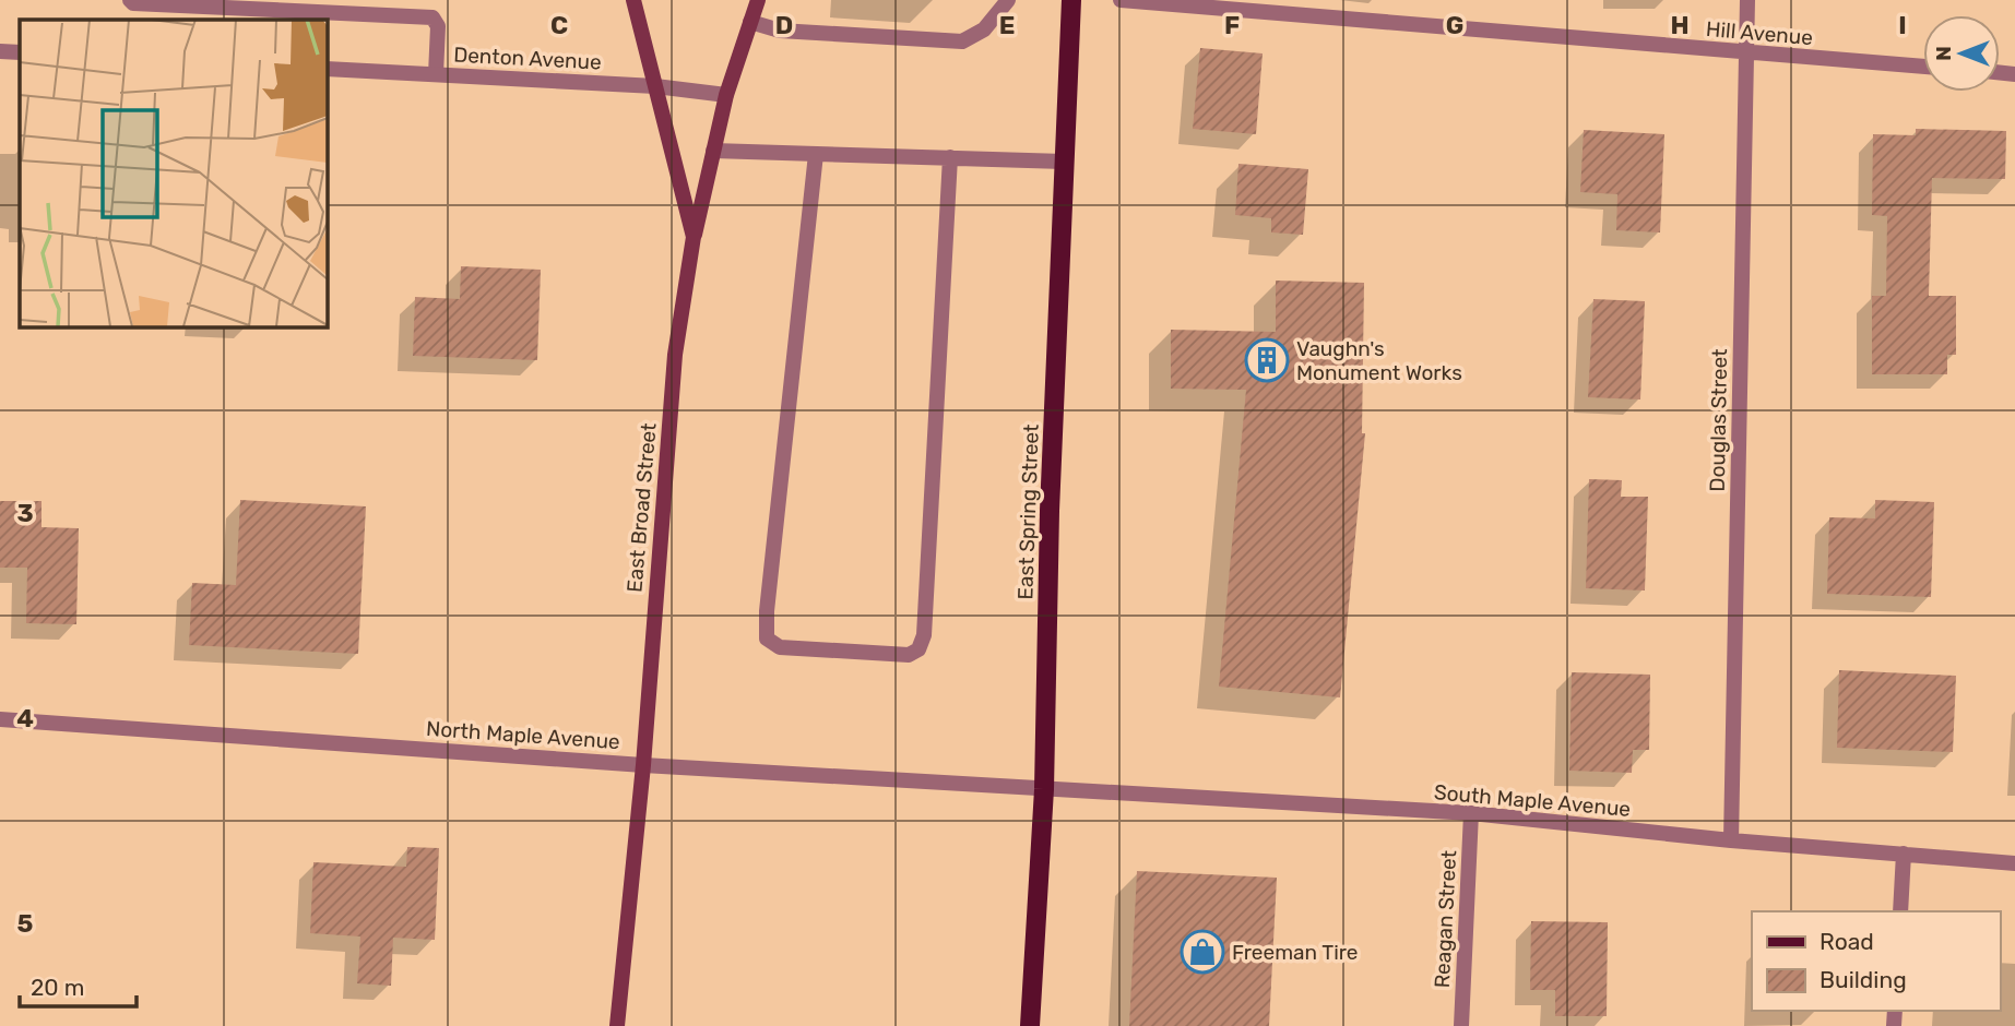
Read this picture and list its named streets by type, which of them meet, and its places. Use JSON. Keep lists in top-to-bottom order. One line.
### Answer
{"streets":{"main road":["East Spring Street"],"street":["Hill Avenue","Denton Avenue","Douglas Street","East Broad Street","North Maple Avenue","South Maple Avenue","Reagan Street"]},"crossings":[["Hill Avenue","Douglas Street"],["Denton Avenue","East Broad Street"],["Douglas Street","South Maple Avenue"],["East Broad Street","North Maple Avenue"],["East Spring Street","North Maple Avenue"],["East Spring Street","South Maple Avenue"],["North Maple Avenue","South Maple Avenue"],["South Maple Avenue","Reagan Street"]],"places":{"building":["Vaughn's Monument Works"],"shop":["Freeman Tire"]},"legend":["Road","Building"],"scale_bar":"20 m","north":"left","grid":{"columns":["C","D","E","F","G","H","I"],"rows":["3","4","5"]}}
